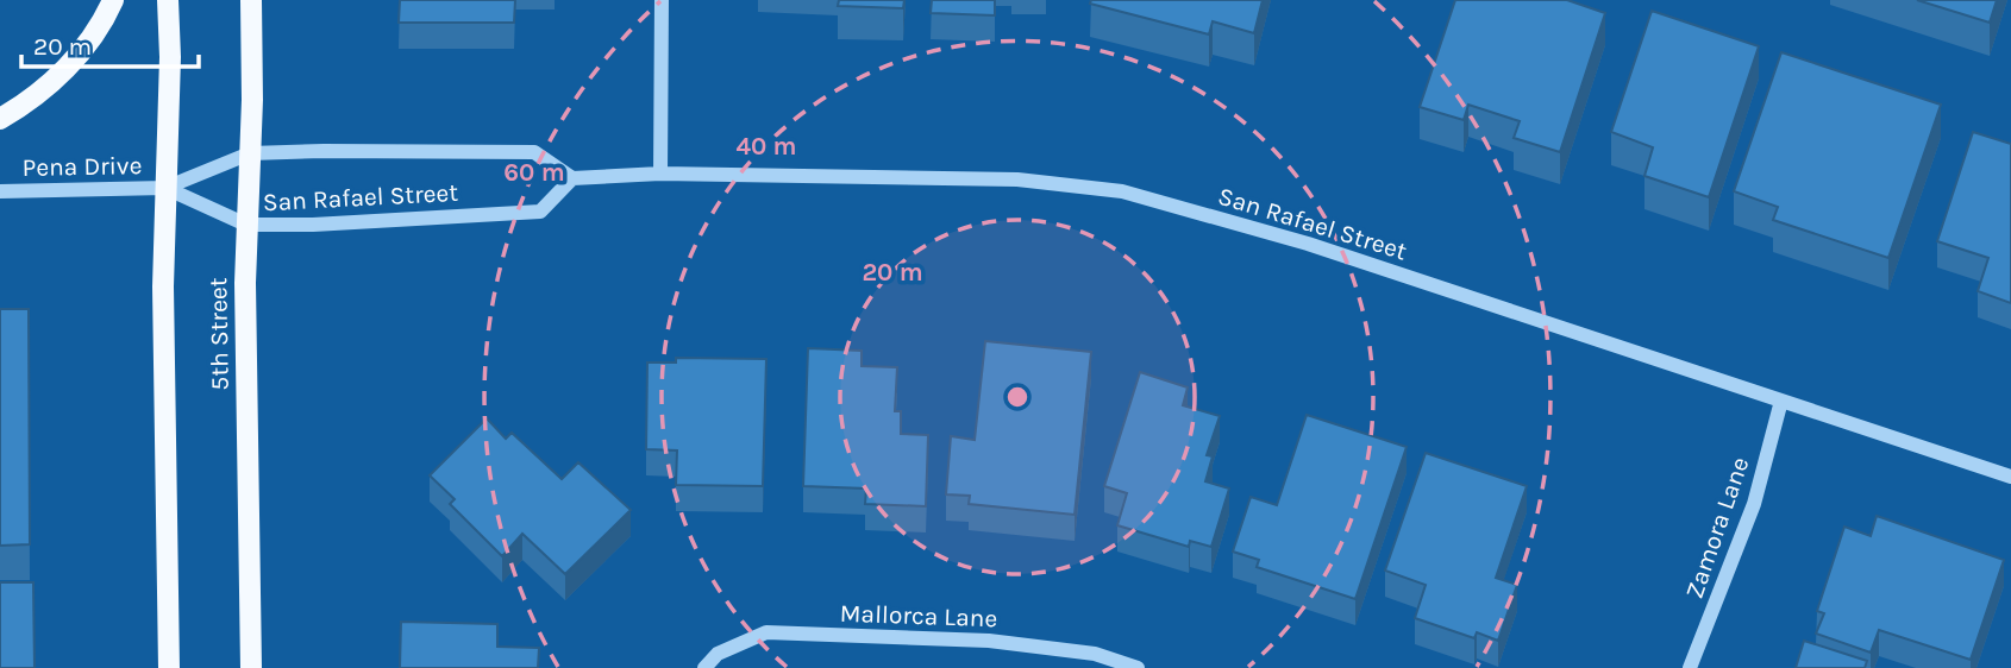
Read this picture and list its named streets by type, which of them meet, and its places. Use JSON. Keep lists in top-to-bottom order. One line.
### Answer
{"streets":{"main road":["5th Street"],"street":["Pena Drive","San Rafael Street","Zamora Lane","Mallorca Lane"]},"crossings":[["Pena Drive","San Rafael Street"],["San Rafael Street","5th Street"],["San Rafael Street","Zamora Lane"]],"scale_bar":"20 m","rings":["40 m","60 m","20 m"]}
